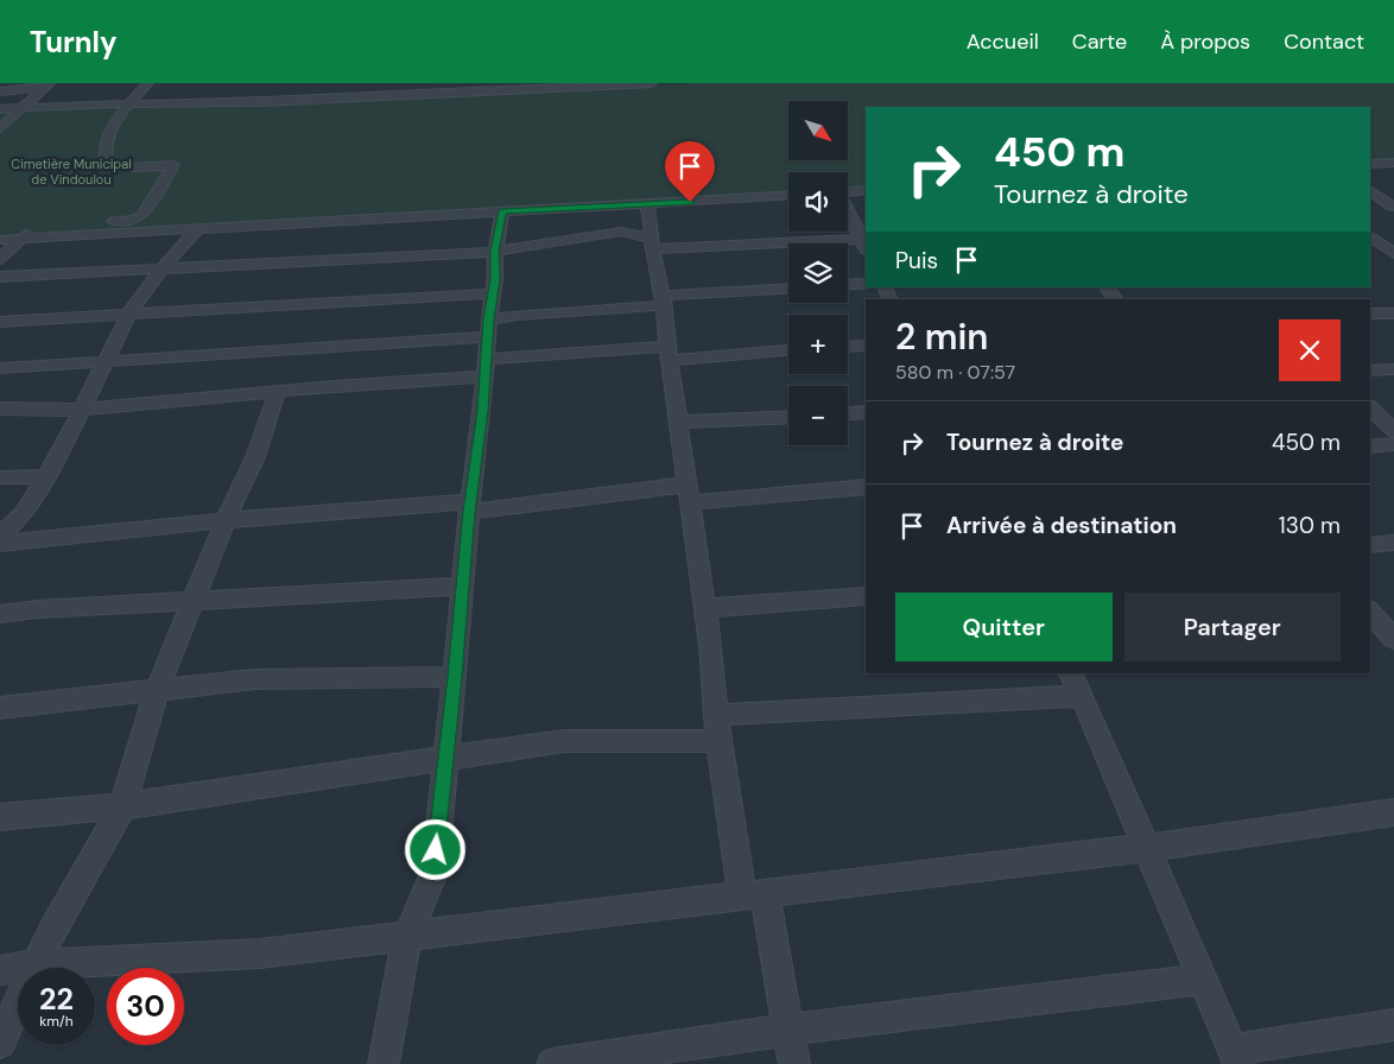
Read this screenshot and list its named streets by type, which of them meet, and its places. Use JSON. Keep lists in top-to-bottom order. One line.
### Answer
{"parks":["Cimetière Municipal de Vindoulou"],"north":"bottom right","page":{"header":"Turnly","nav":["Accueil","Carte","À propos","Contact"],"map_buttons":["+","−"],"turn":["450 m","Tournez à droite"],"then":"Puis","heading":["2 min","580 m · 07:57"],"list":[{"name":"Tournez à droite","value":"450 m"},{"name":"Arrivée à destination","value":"130 m"}],"buttons":["Quitter","Partager"],"speed":"22 km/h","limit":"30"}}
